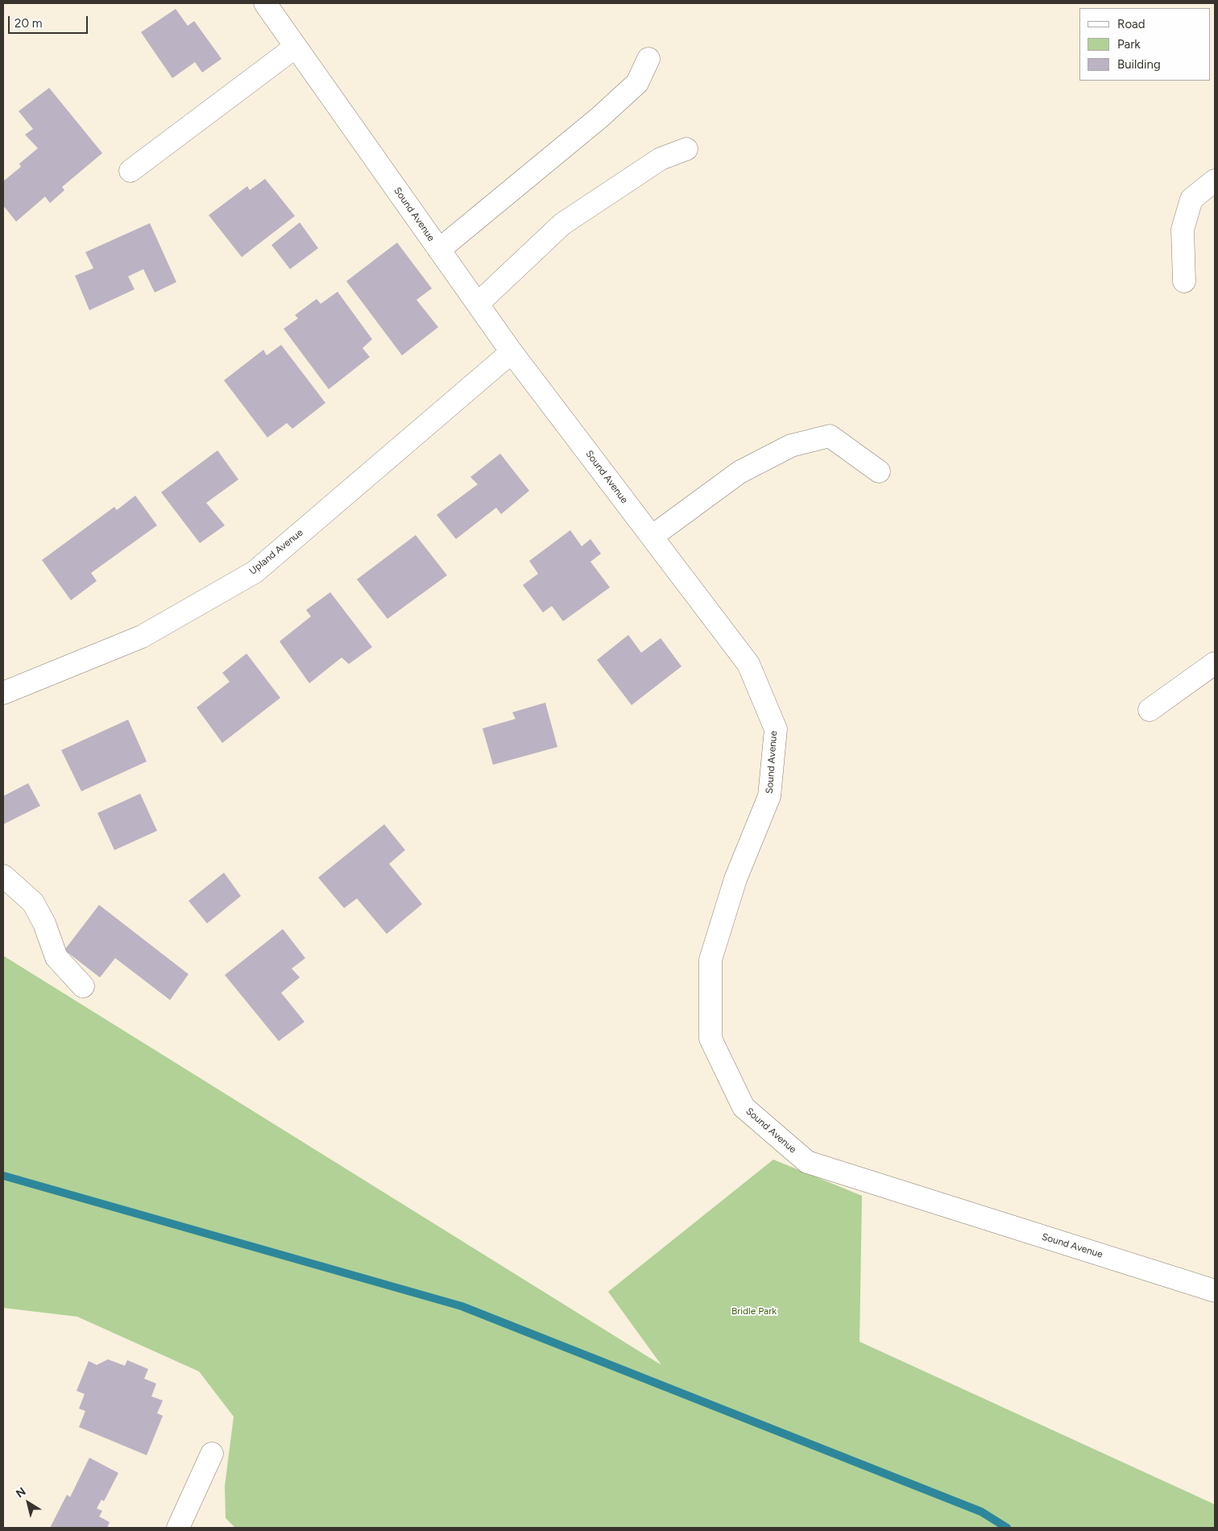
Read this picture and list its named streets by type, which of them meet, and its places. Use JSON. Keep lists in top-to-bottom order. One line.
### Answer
{"streets":{"street":["Sound Avenue","Upland Avenue"]},"crossings":[["Sound Avenue","Upland Avenue"]],"parks":["Bridle Park"],"legend":["Road","Park","Building"],"scale_bar":"20 m","north":"top left"}
